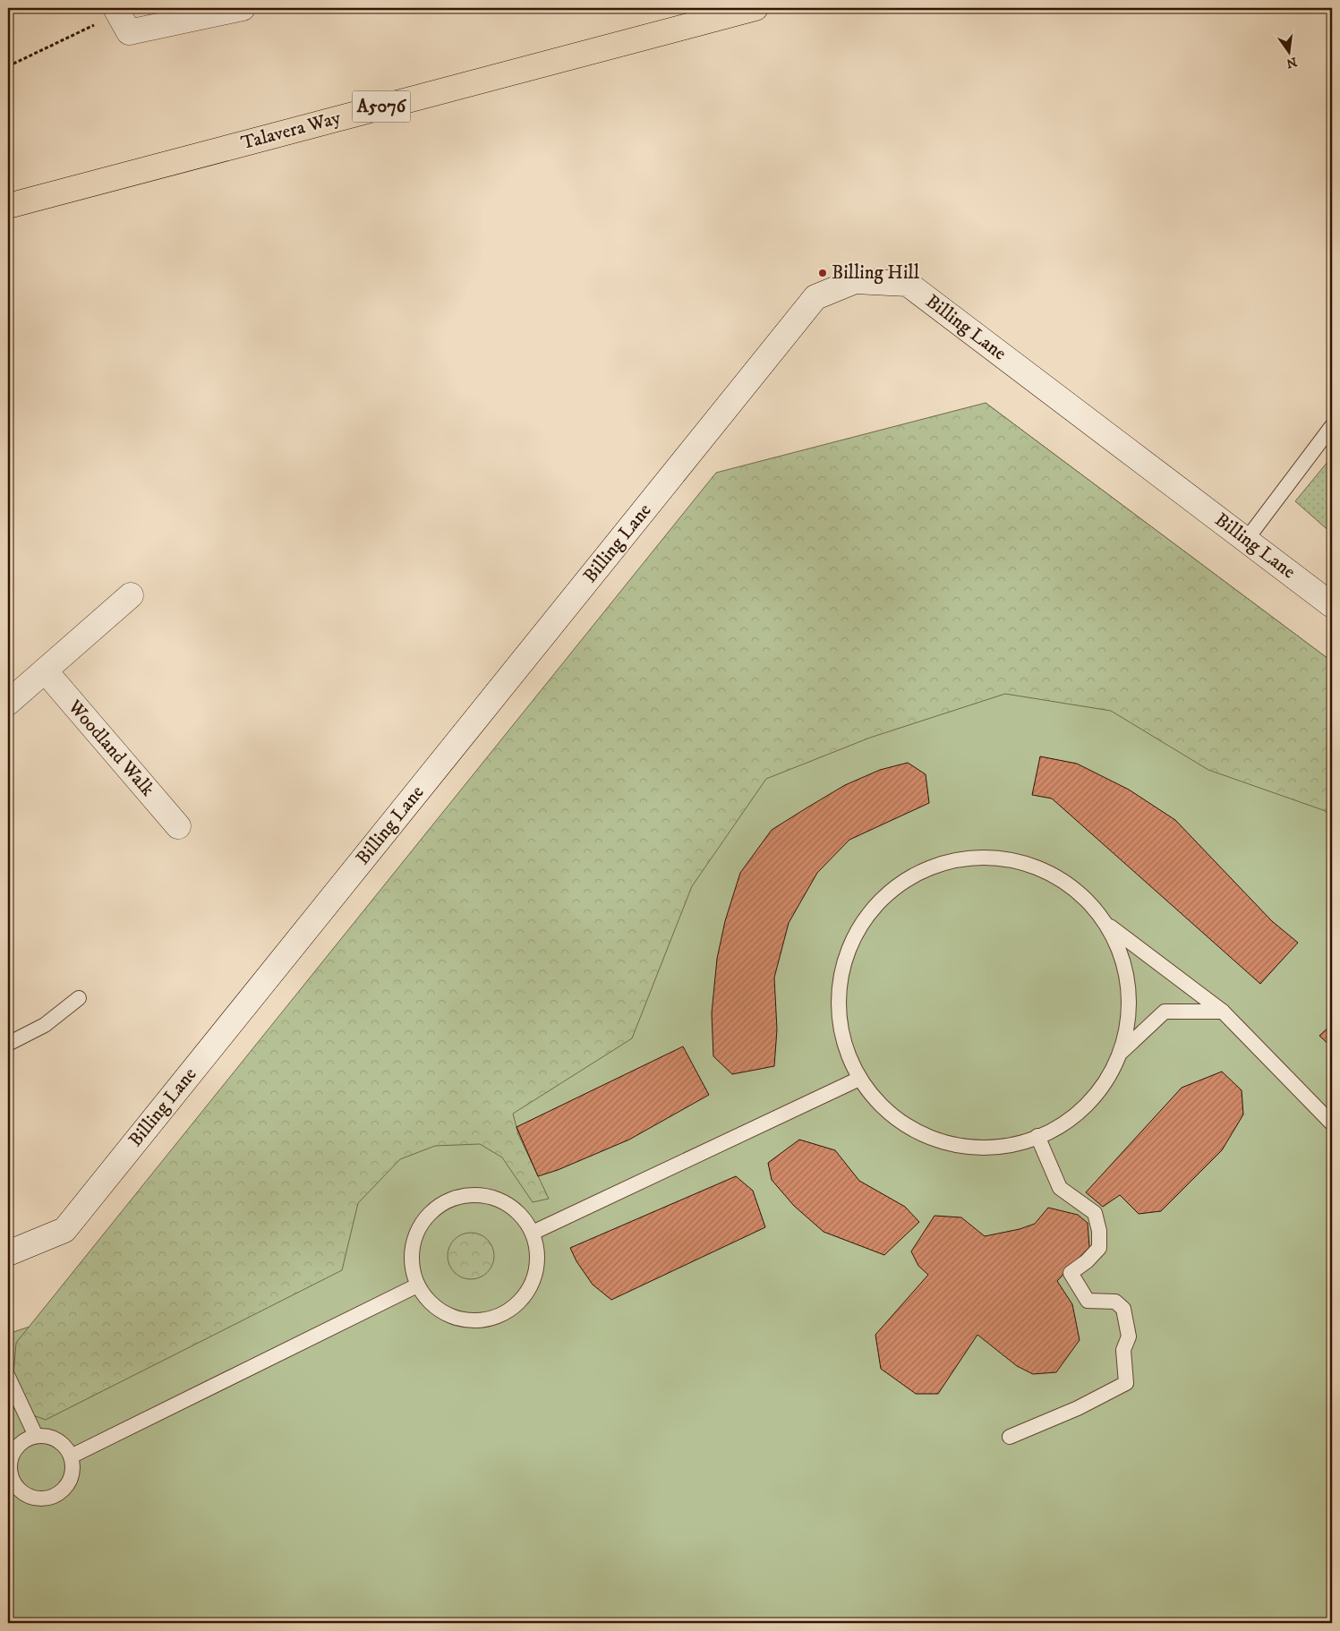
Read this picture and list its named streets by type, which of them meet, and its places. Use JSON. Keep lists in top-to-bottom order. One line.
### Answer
{"streets":{"main road":["A5076","Talavera Way"],"street":["Billing Lane","Woodland Walk"]},"places":["Billing Hill"],"north":"bottom"}
